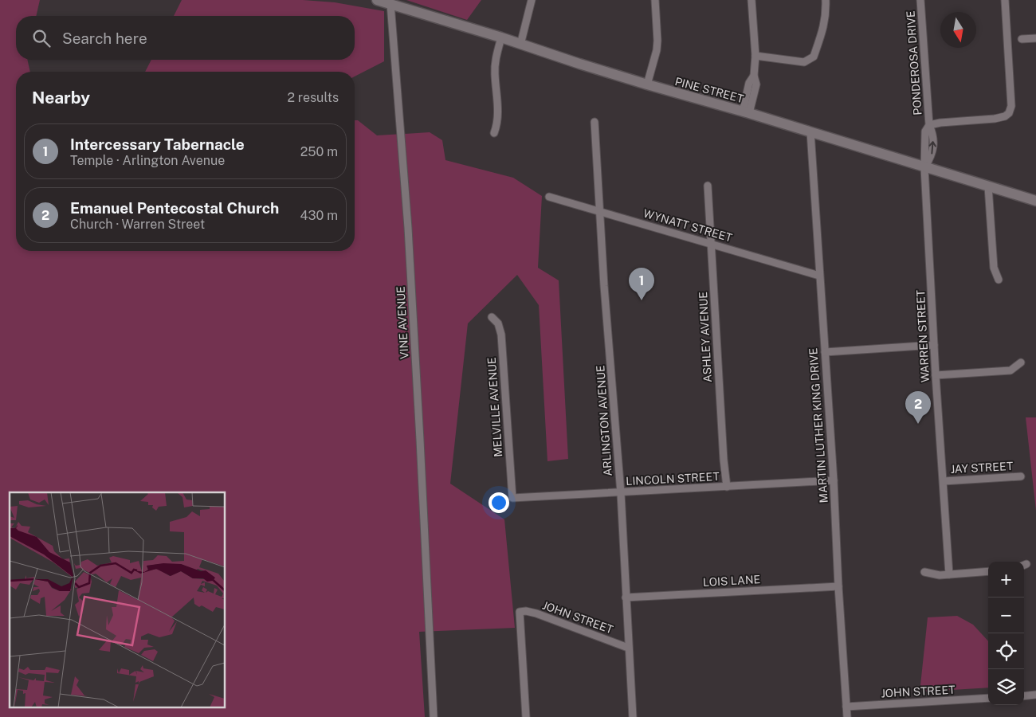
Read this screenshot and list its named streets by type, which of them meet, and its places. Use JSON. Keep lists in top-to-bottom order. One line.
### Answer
{"streets":{"street":["PONDEROSA DRIVE","PINE STREET","WYNATT STREET","VINE AVENUE","WARREN STREET","ASHLEY AVENUE","MELVILLE AVENUE","ARLINGTON AVENUE","MARTIN LUTHER KING DRIVE","JAY STREET","LINCOLN STREET","LOIS LANE","JOHN STREET"]},"crossings":[["PONDEROSA DRIVE","PINE STREET"],["PONDEROSA DRIVE","WARREN STREET"],["PINE STREET","VINE AVENUE"],["PINE STREET","WARREN STREET"],["PINE STREET","MARTIN LUTHER KING DRIVE"],["WYNATT STREET","ASHLEY AVENUE"],["WYNATT STREET","ARLINGTON AVENUE"],["WYNATT STREET","MARTIN LUTHER KING DRIVE"],["WARREN STREET","JAY STREET"],["ASHLEY AVENUE","LINCOLN STREET"],["MELVILLE AVENUE","LINCOLN STREET"],["ARLINGTON AVENUE","LINCOLN STREET"],["ARLINGTON AVENUE","LOIS LANE"],["ARLINGTON AVENUE","JOHN STREET"],["MARTIN LUTHER KING DRIVE","LINCOLN STREET"],["MARTIN LUTHER KING DRIVE","LOIS LANE"],["MARTIN LUTHER KING DRIVE","JOHN STREET"]],"north":"bottom","page":{"search":"Search here","heading":["Nearby","2 results"],"list":[{"mark":"1","name":"Intercessary Tabernacle","note":"Temple · Arlington Avenue","value":"250 m"},{"mark":"2","name":"Emanuel Pentecostal Church","note":"Church · Warren Street","value":"430 m"}],"pins":["1","2"],"map_buttons":["+","−"]}}
